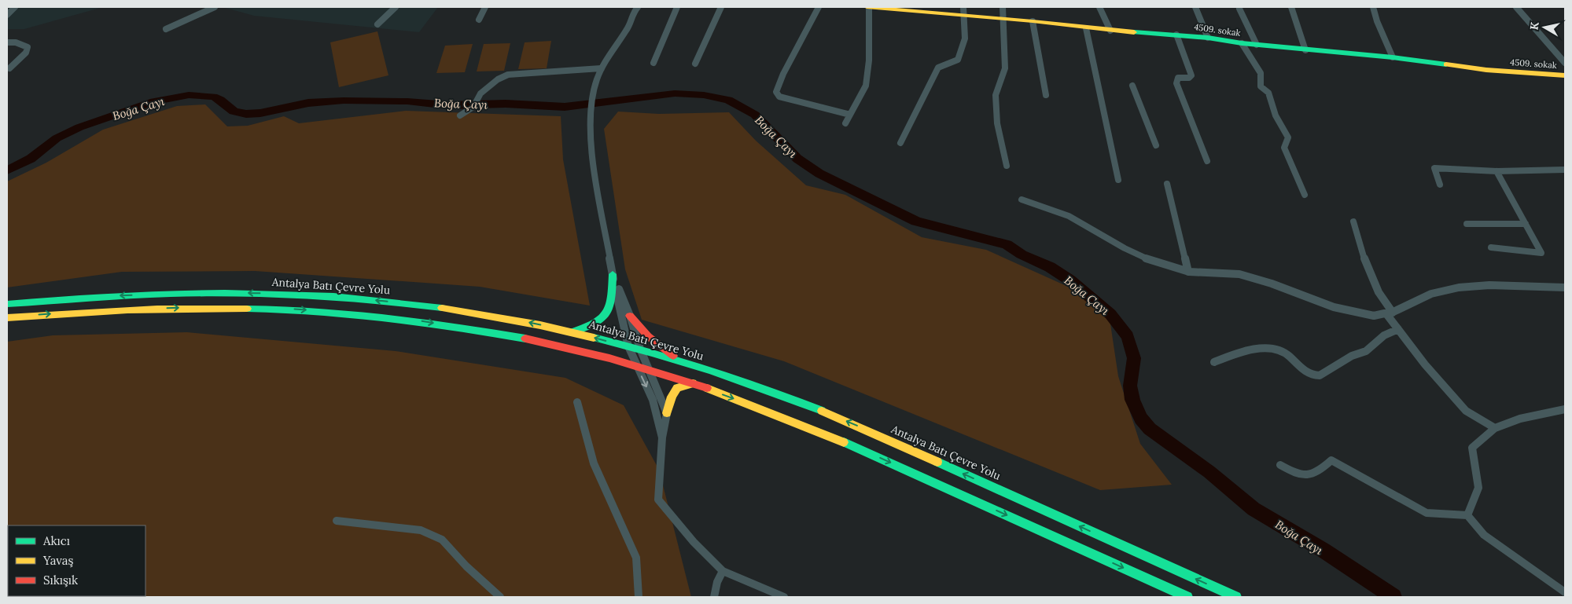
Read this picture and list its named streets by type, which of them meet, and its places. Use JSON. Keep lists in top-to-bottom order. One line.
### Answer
{"streets":{"main road":["4509. sokak","Antalya Batı Çevre Yolu"]},"water":["Boğa Çayı"],"legend":["Akıcı","Yavaş","Sıkışık"],"north":"left"}
